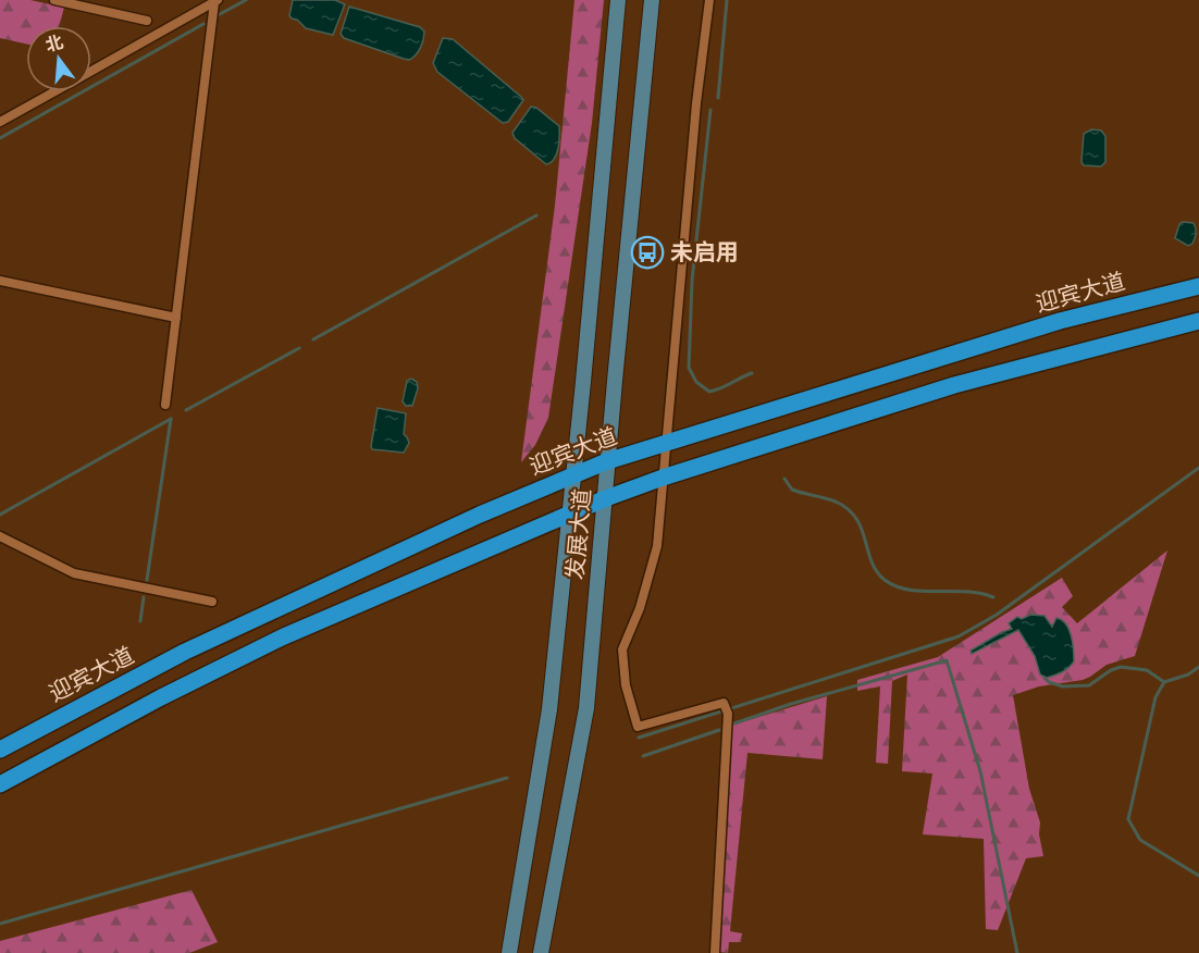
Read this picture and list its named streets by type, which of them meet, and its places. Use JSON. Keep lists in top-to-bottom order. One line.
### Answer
{"streets":{"highway":["迎宾大道"],"main road":["发展大道"]},"crossings":[["迎宾大道","发展大道"]],"places":{"bus stop":["未启用"]},"north":"top"}
